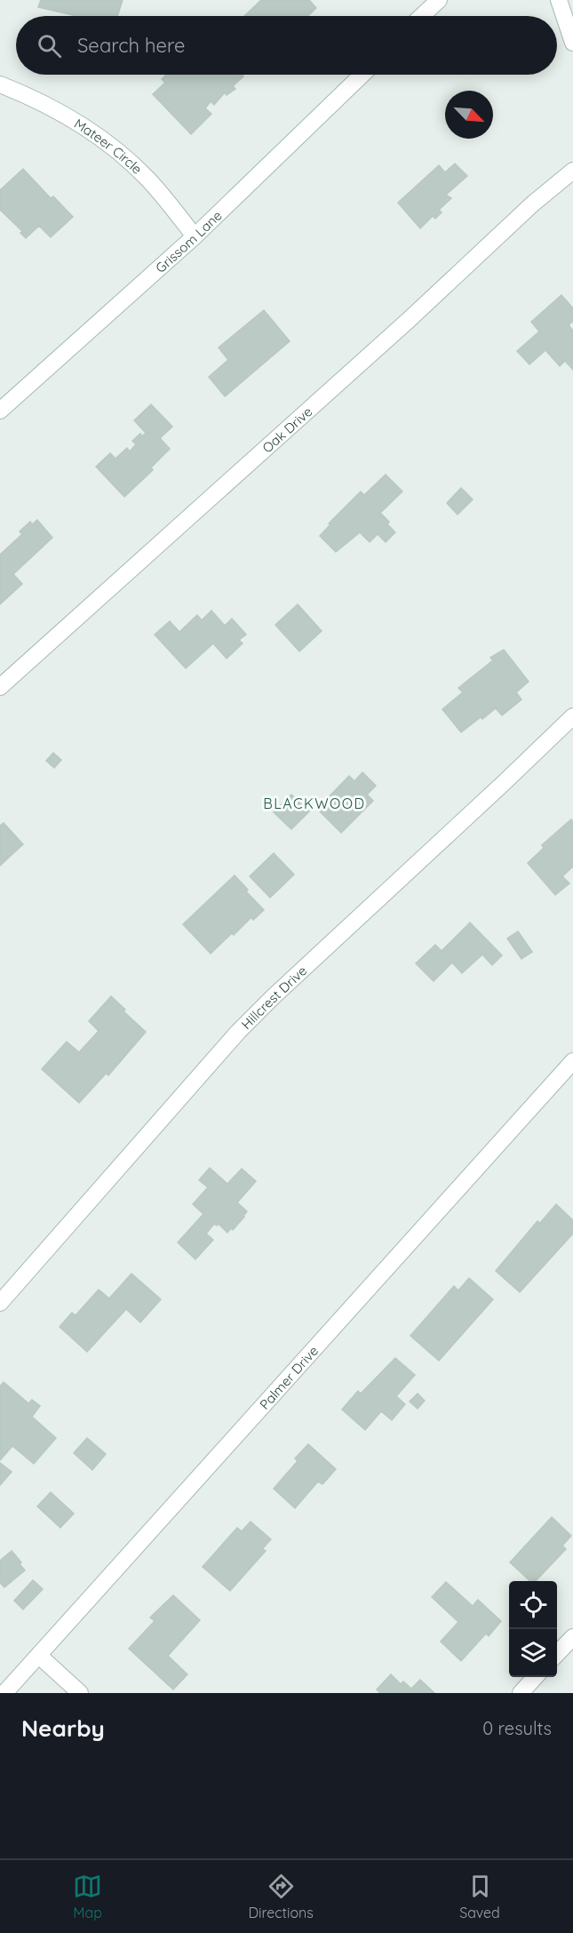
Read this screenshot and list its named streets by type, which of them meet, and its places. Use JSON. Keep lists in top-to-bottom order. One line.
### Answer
{"streets":{"street":["Mateer Circle","Grissom Lane","Oak Drive","Hillcrest Drive","Palmer Drive"]},"crossings":[["Mateer Circle","Grissom Lane"]],"districts":["BLACKWOOD"],"north":"bottom right","page":{"search":"Search here","heading":["Nearby","0 results"],"nav":["Map","Directions","Saved"]}}
